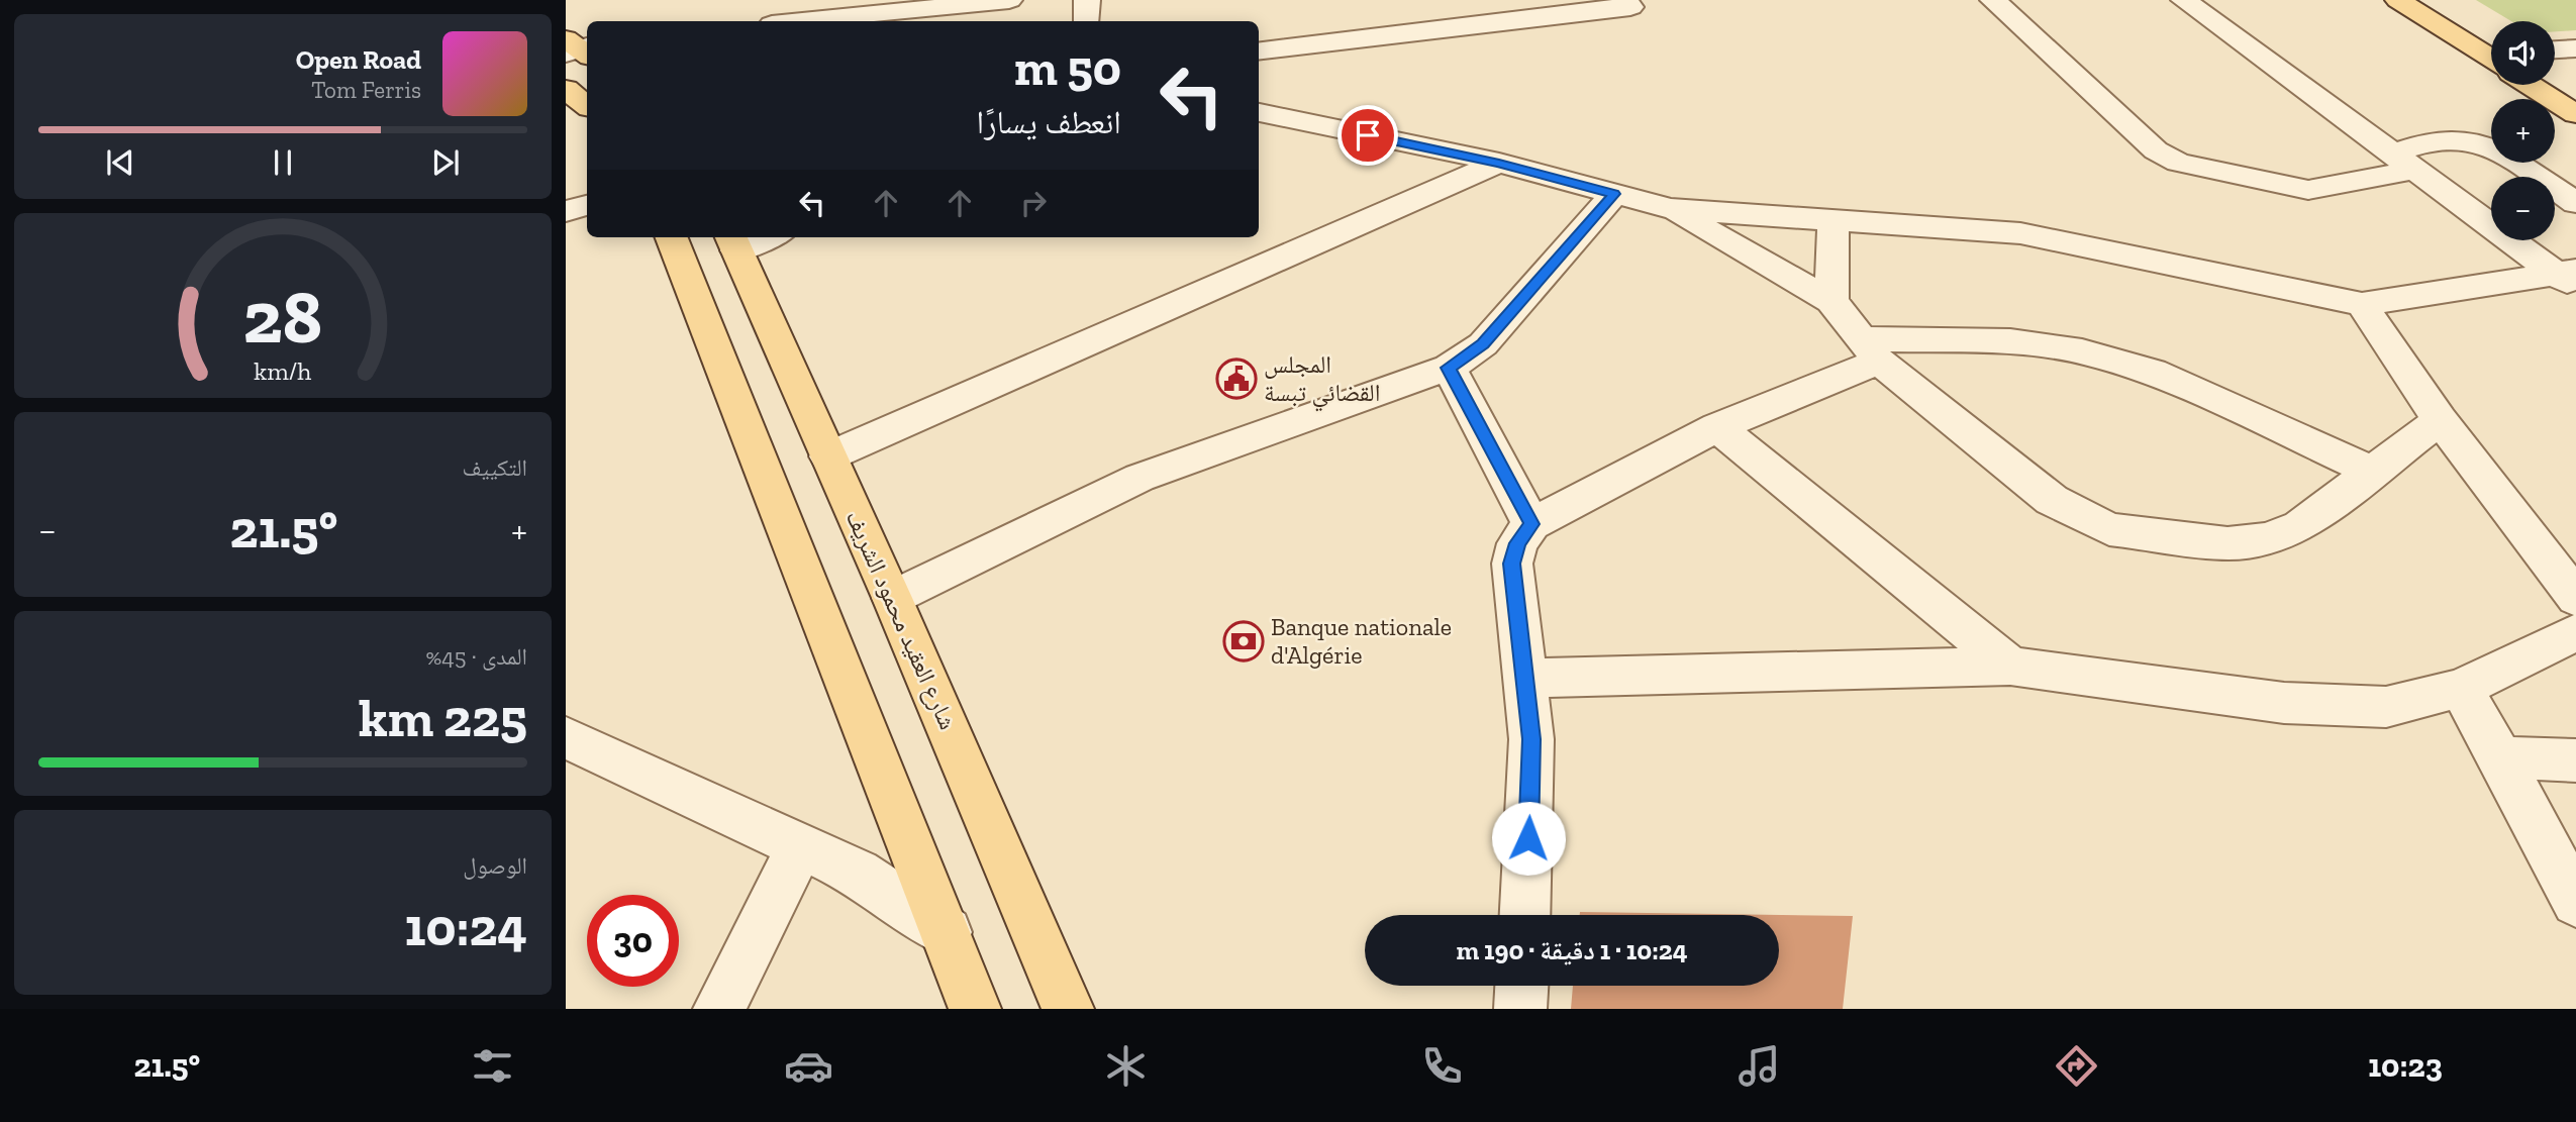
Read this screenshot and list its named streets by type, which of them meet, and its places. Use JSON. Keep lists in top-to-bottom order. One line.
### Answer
{"streets":{"main road":["شارع العقيد محمود الشريف"]},"places":{"public building":["المجلس القضائي تبسة"],"bank":["Banque nationale d'Algérie"]},"page":{"map_buttons":["+","−"],"turn":["50 m","انعطف يسارًا"],"song":["Open Road","Tom Ferris"],"tile":["التكييف",["المدى · 45%","225 km"],["الوصول","10:24"]],"heat":["−","21.5°","+"],"limit":"30","trip":"10:24 · 1 دقيقة · 190 m","tabs":["10:23","21.5°"],"gauge":["28","km/h"]}}
